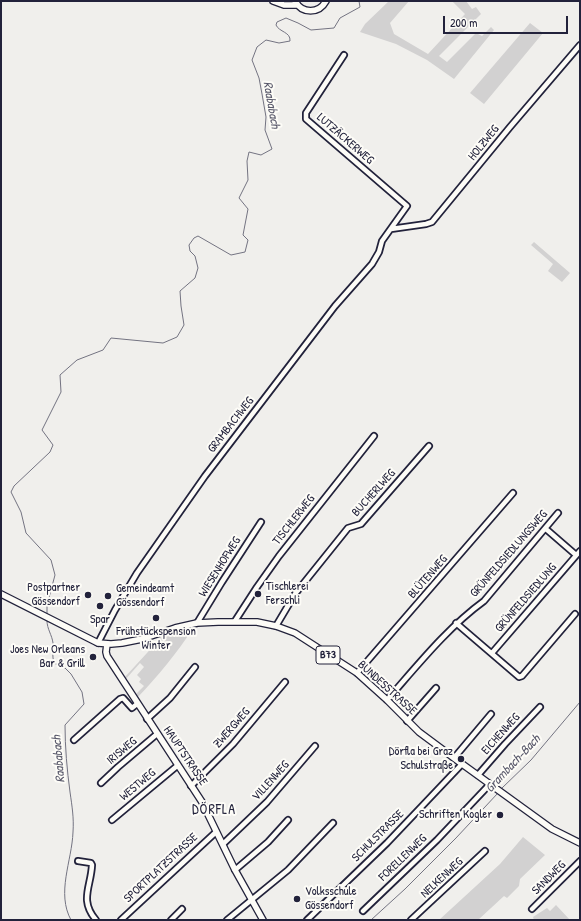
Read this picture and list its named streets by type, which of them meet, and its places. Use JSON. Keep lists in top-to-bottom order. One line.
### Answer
{"streets":{"main road":["B73","BUNDESSTRASSE","HAUPTSTRASSE"],"street":["LUTZÄCKERWEG","HOLZWEG","GRAMBACHWEG","BUCHERLWEG","TISCHLERWEG","GRÜNFELDSIEDLUNGSWEG","WIESENHOFWEG","BLÜTENWEG","GRÜNFELDSIEDLUNG","ZWERGWEG","EICHENWEG","IRISWEG","VILLENWEG","WESTWEG","SCHULSTRASSE","FORELLENWEG","SPORTPLATZSTRASSE","NELKENWEG","SANDWEG"]},"crossings":[["LUTZÄCKERWEG","HOLZWEG"],["LUTZÄCKERWEG","GRAMBACHWEG"],["HOLZWEG","GRAMBACHWEG"],["GRAMBACHWEG","BUNDESSTRASSE"],["BUCHERLWEG","BUNDESSTRASSE"],["TISCHLERWEG","BUNDESSTRASSE"],["GRÜNFELDSIEDLUNGSWEG","BUNDESSTRASSE"],["WIESENHOFWEG","BUNDESSTRASSE"],["BLÜTENWEG","BUNDESSTRASSE"],["BUNDESSTRASSE","EICHENWEG"],["BUNDESSTRASSE","HAUPTSTRASSE"],["BUNDESSTRASSE","SCHULSTRASSE"],["BUNDESSTRASSE","FORELLENWEG"],["ZWERGWEG","HAUPTSTRASSE"],["IRISWEG","HAUPTSTRASSE"],["HAUPTSTRASSE","VILLENWEG"],["HAUPTSTRASSE","WESTWEG"],["HAUPTSTRASSE","SPORTPLATZSTRASSE"]],"districts":["DÖRFLA"],"water":["Raababach","Grambach-Bach"],"places":["Tischlerei Ferschli","Postpartner Gössendorf","Gemeindeamt Gössendorf","Spar","Frühstückspension Winter","Joes New Orleans Bar & Grill","Dörfla bei Graz Schulstraße","Schriften Kogler","Volksschule Gössendorf"],"scale_bar":"200 m"}
